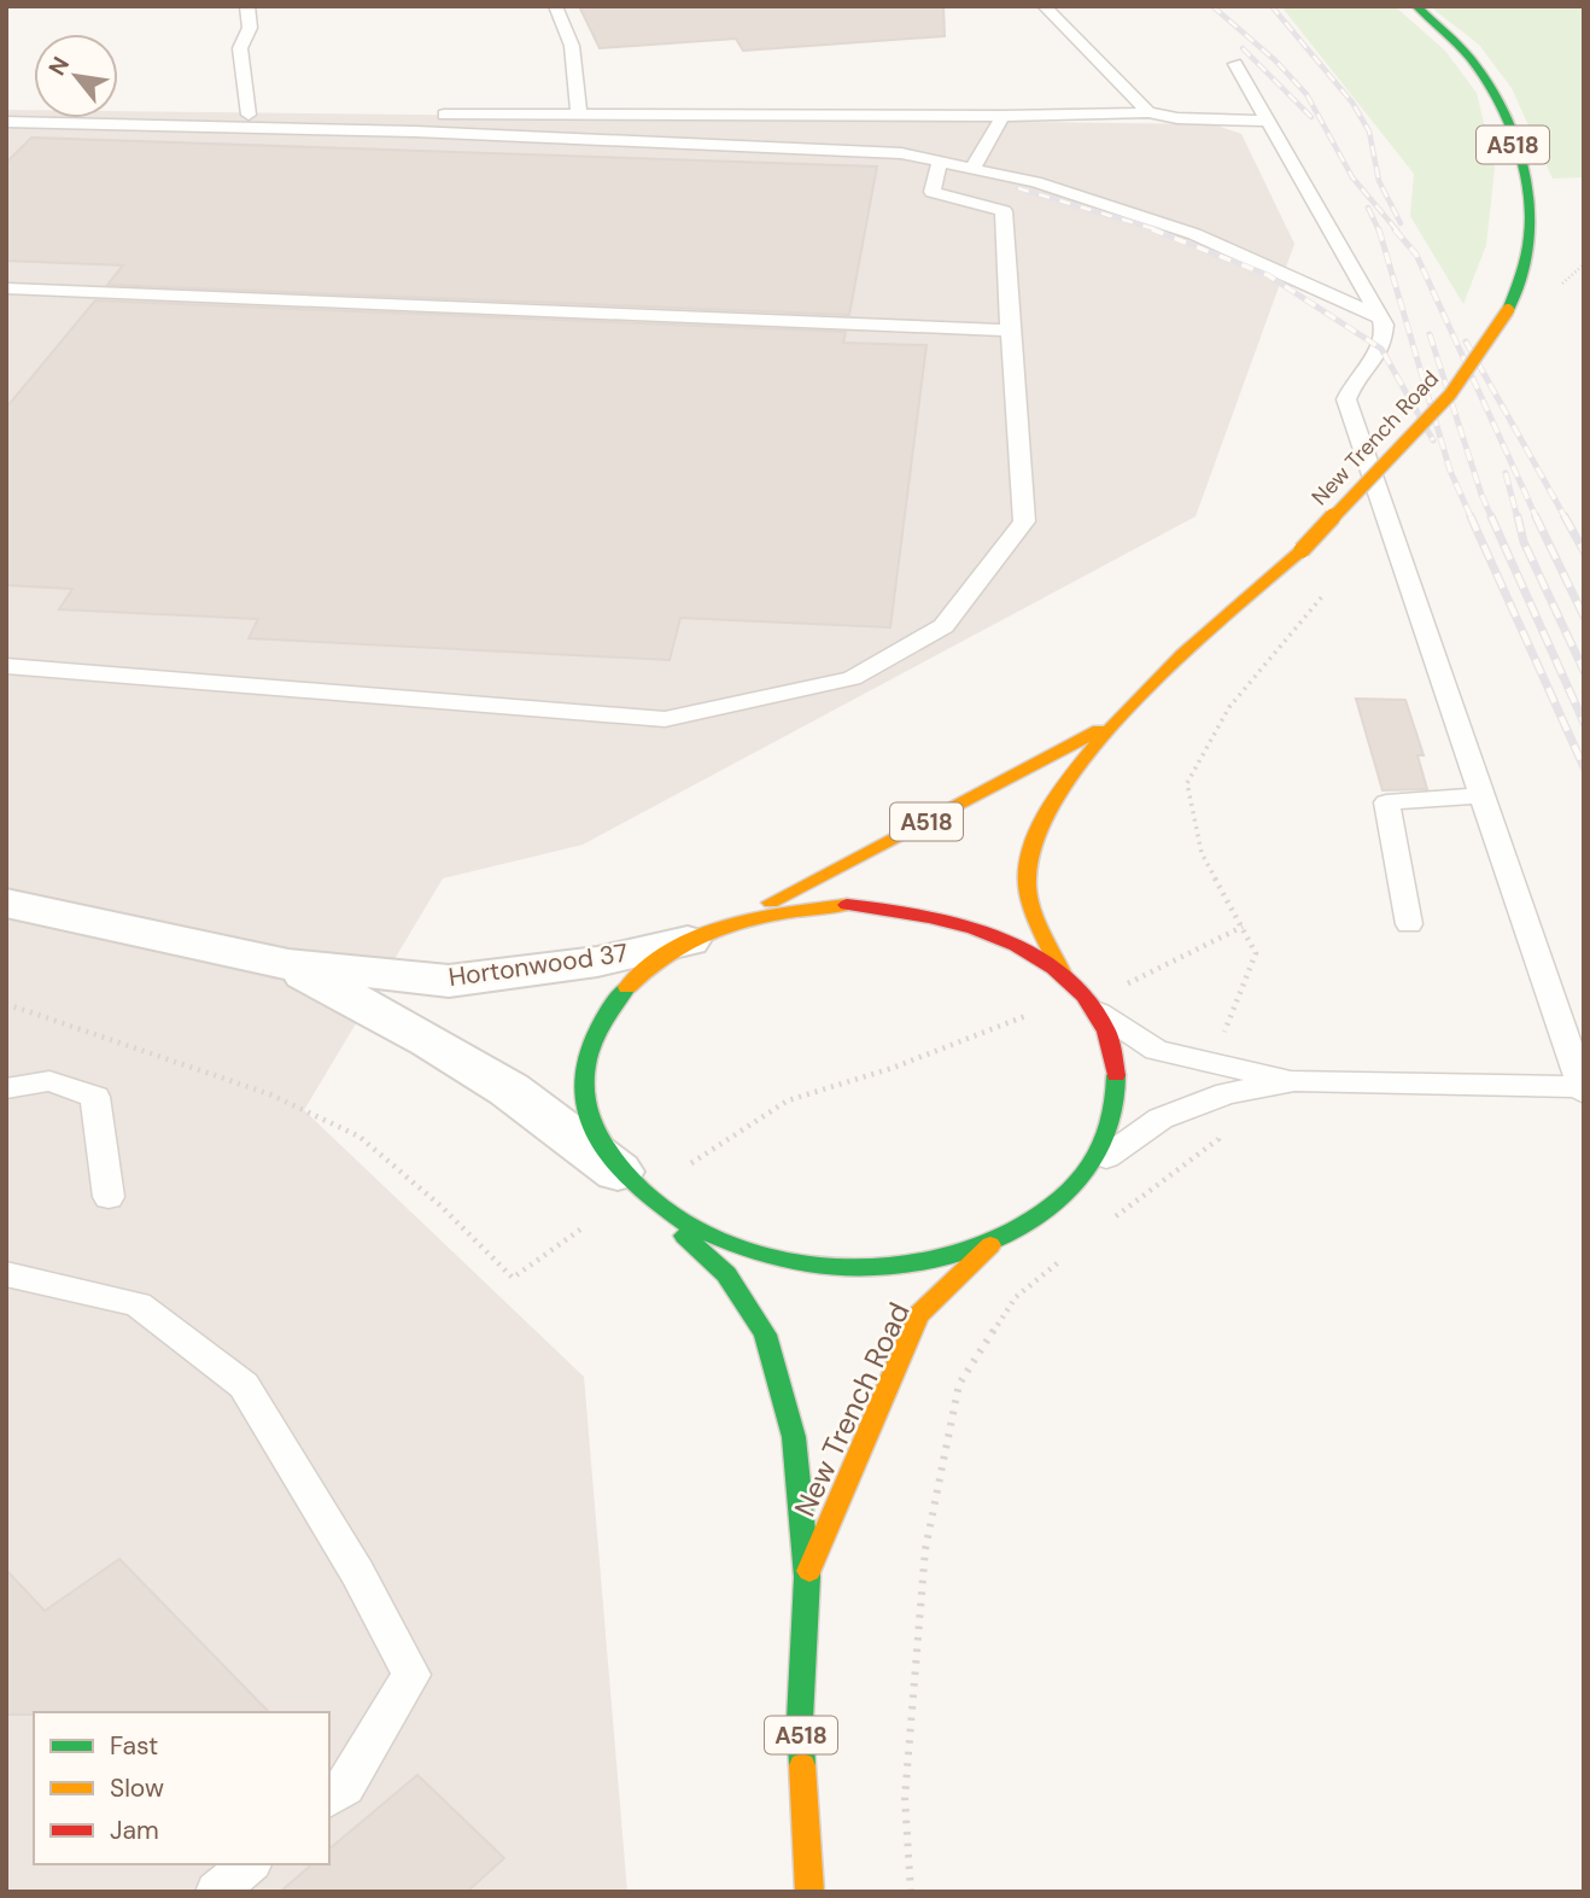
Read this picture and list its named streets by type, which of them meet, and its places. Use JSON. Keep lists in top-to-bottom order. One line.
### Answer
{"streets":{"highway":["A518","New Trench Road"],"street":["Hortonwood 37"]},"crossings":[["New Trench Road","Hortonwood 37"]],"legend":["Fast","Slow","Jam"],"north":"top left"}
